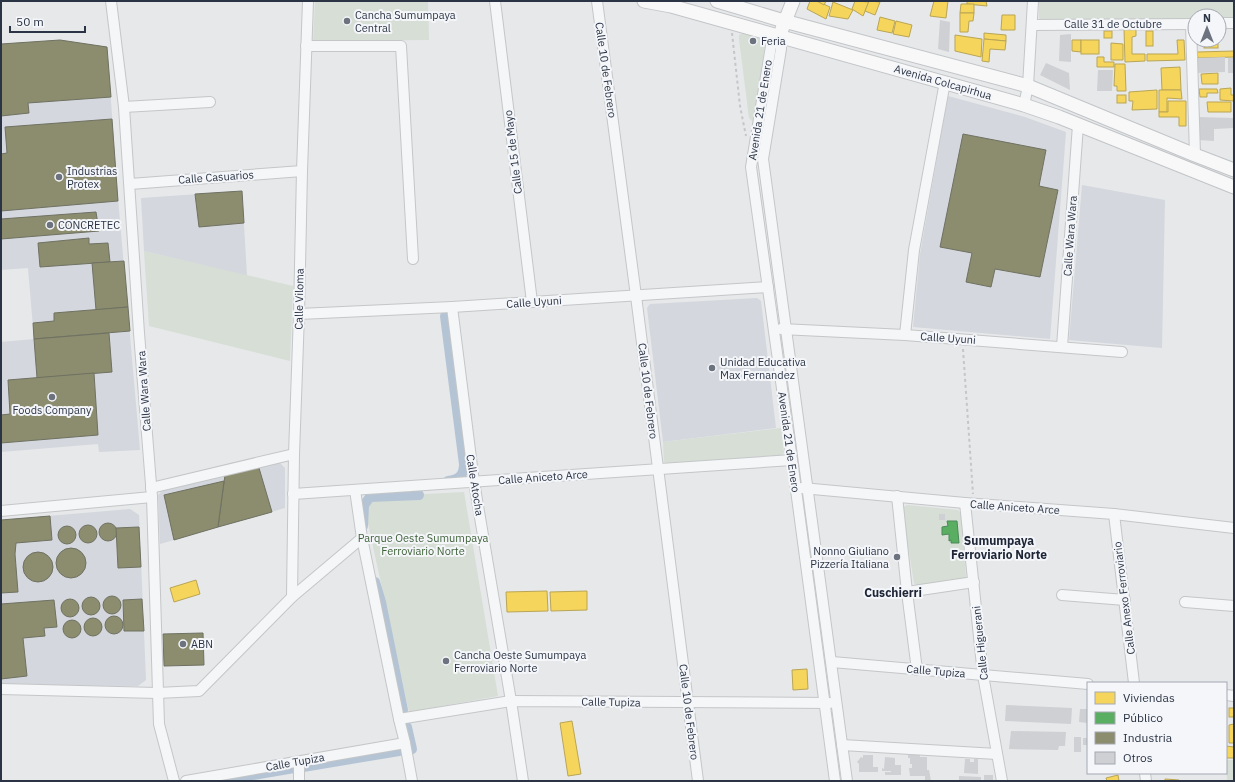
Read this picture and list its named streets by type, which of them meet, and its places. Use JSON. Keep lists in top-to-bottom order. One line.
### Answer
{"streets":{"main road":["Avenida Colcapirhua","Avenida 21 de Enero"],"street":["Calle 31 de Octubre","Calle 10 de Febrero","Calle 15 de Mayo","Calle Casuarios","Calle Wara Wara","Calle Viloma","Calle Uyuni","Calle Aniceto Arce","Calle Atocha","Calle Anexo Ferroviario","Calle Higuerani","Calle Tupiza"]},"crossings":[["Calle 10 de Febrero","Calle Uyuni"],["Calle 10 de Febrero","Calle Aniceto Arce"],["Calle 10 de Febrero","Calle Tupiza"],["Avenida Colcapirhua","Avenida 21 de Enero"],["Avenida Colcapirhua","Calle Wara Wara"],["Avenida 21 de Enero","Calle Uyuni"],["Avenida 21 de Enero","Calle Aniceto Arce"],["Avenida 21 de Enero","Calle Tupiza"],["Calle 15 de Mayo","Calle Uyuni"],["Calle Casuarios","Calle Wara Wara"],["Calle Casuarios","Calle Viloma"],["Calle Wara Wara","Calle Uyuni"],["Calle Viloma","Calle Uyuni"],["Calle Viloma","Calle Aniceto Arce"],["Calle Uyuni","Calle Atocha"],["Calle Aniceto Arce","Calle Atocha"],["Calle Aniceto Arce","Calle Anexo Ferroviario"],["Calle Aniceto Arce","Calle Higuerani"],["Calle Atocha","Calle Tupiza"],["Calle Higuerani","Calle Tupiza"]],"districts":["Sumumpaya Ferroviario Norte","Cuschierri"],"parks":["Parque Oeste Sumumpaya Ferroviario Norte"],"places":["Cancha Sumumpaya Central","Feria","Industrias Protex","CONCRETEC","Unidad Educativa Max Fernandez","Foods Company","Nonno Giuliano Pizzería Italiana","ABN","Cancha Oeste Sumumpaya Ferroviario Norte"],"legend":["Viviendas","Público","Industria","Otros"],"scale_bar":"50 m","north":"top"}
